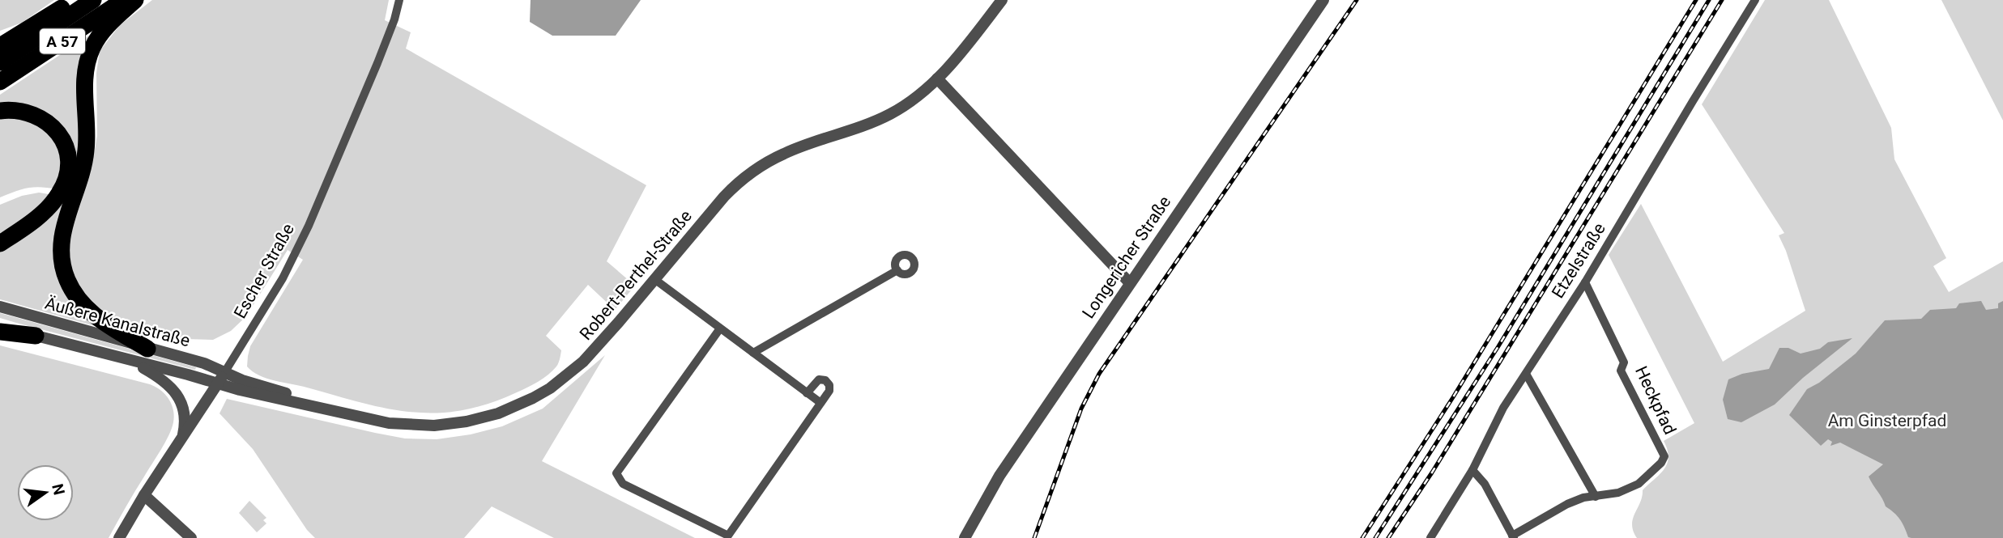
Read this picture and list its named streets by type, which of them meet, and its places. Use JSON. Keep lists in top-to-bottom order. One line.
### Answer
{"streets":{"highway":["A 57"],"street":["Longericher Straße","Etzelstraße","Escher Straße","Robert-Perthel-Straße","Äußere Kanalstraße","Heckpfad"]},"crossings":[["Etzelstraße","Heckpfad"],["Escher Straße","Robert-Perthel-Straße"],["Escher Straße","Äußere Kanalstraße"],["Robert-Perthel-Straße","Äußere Kanalstraße"]],"parks":["Am Ginsterpfad"],"north":"right"}
